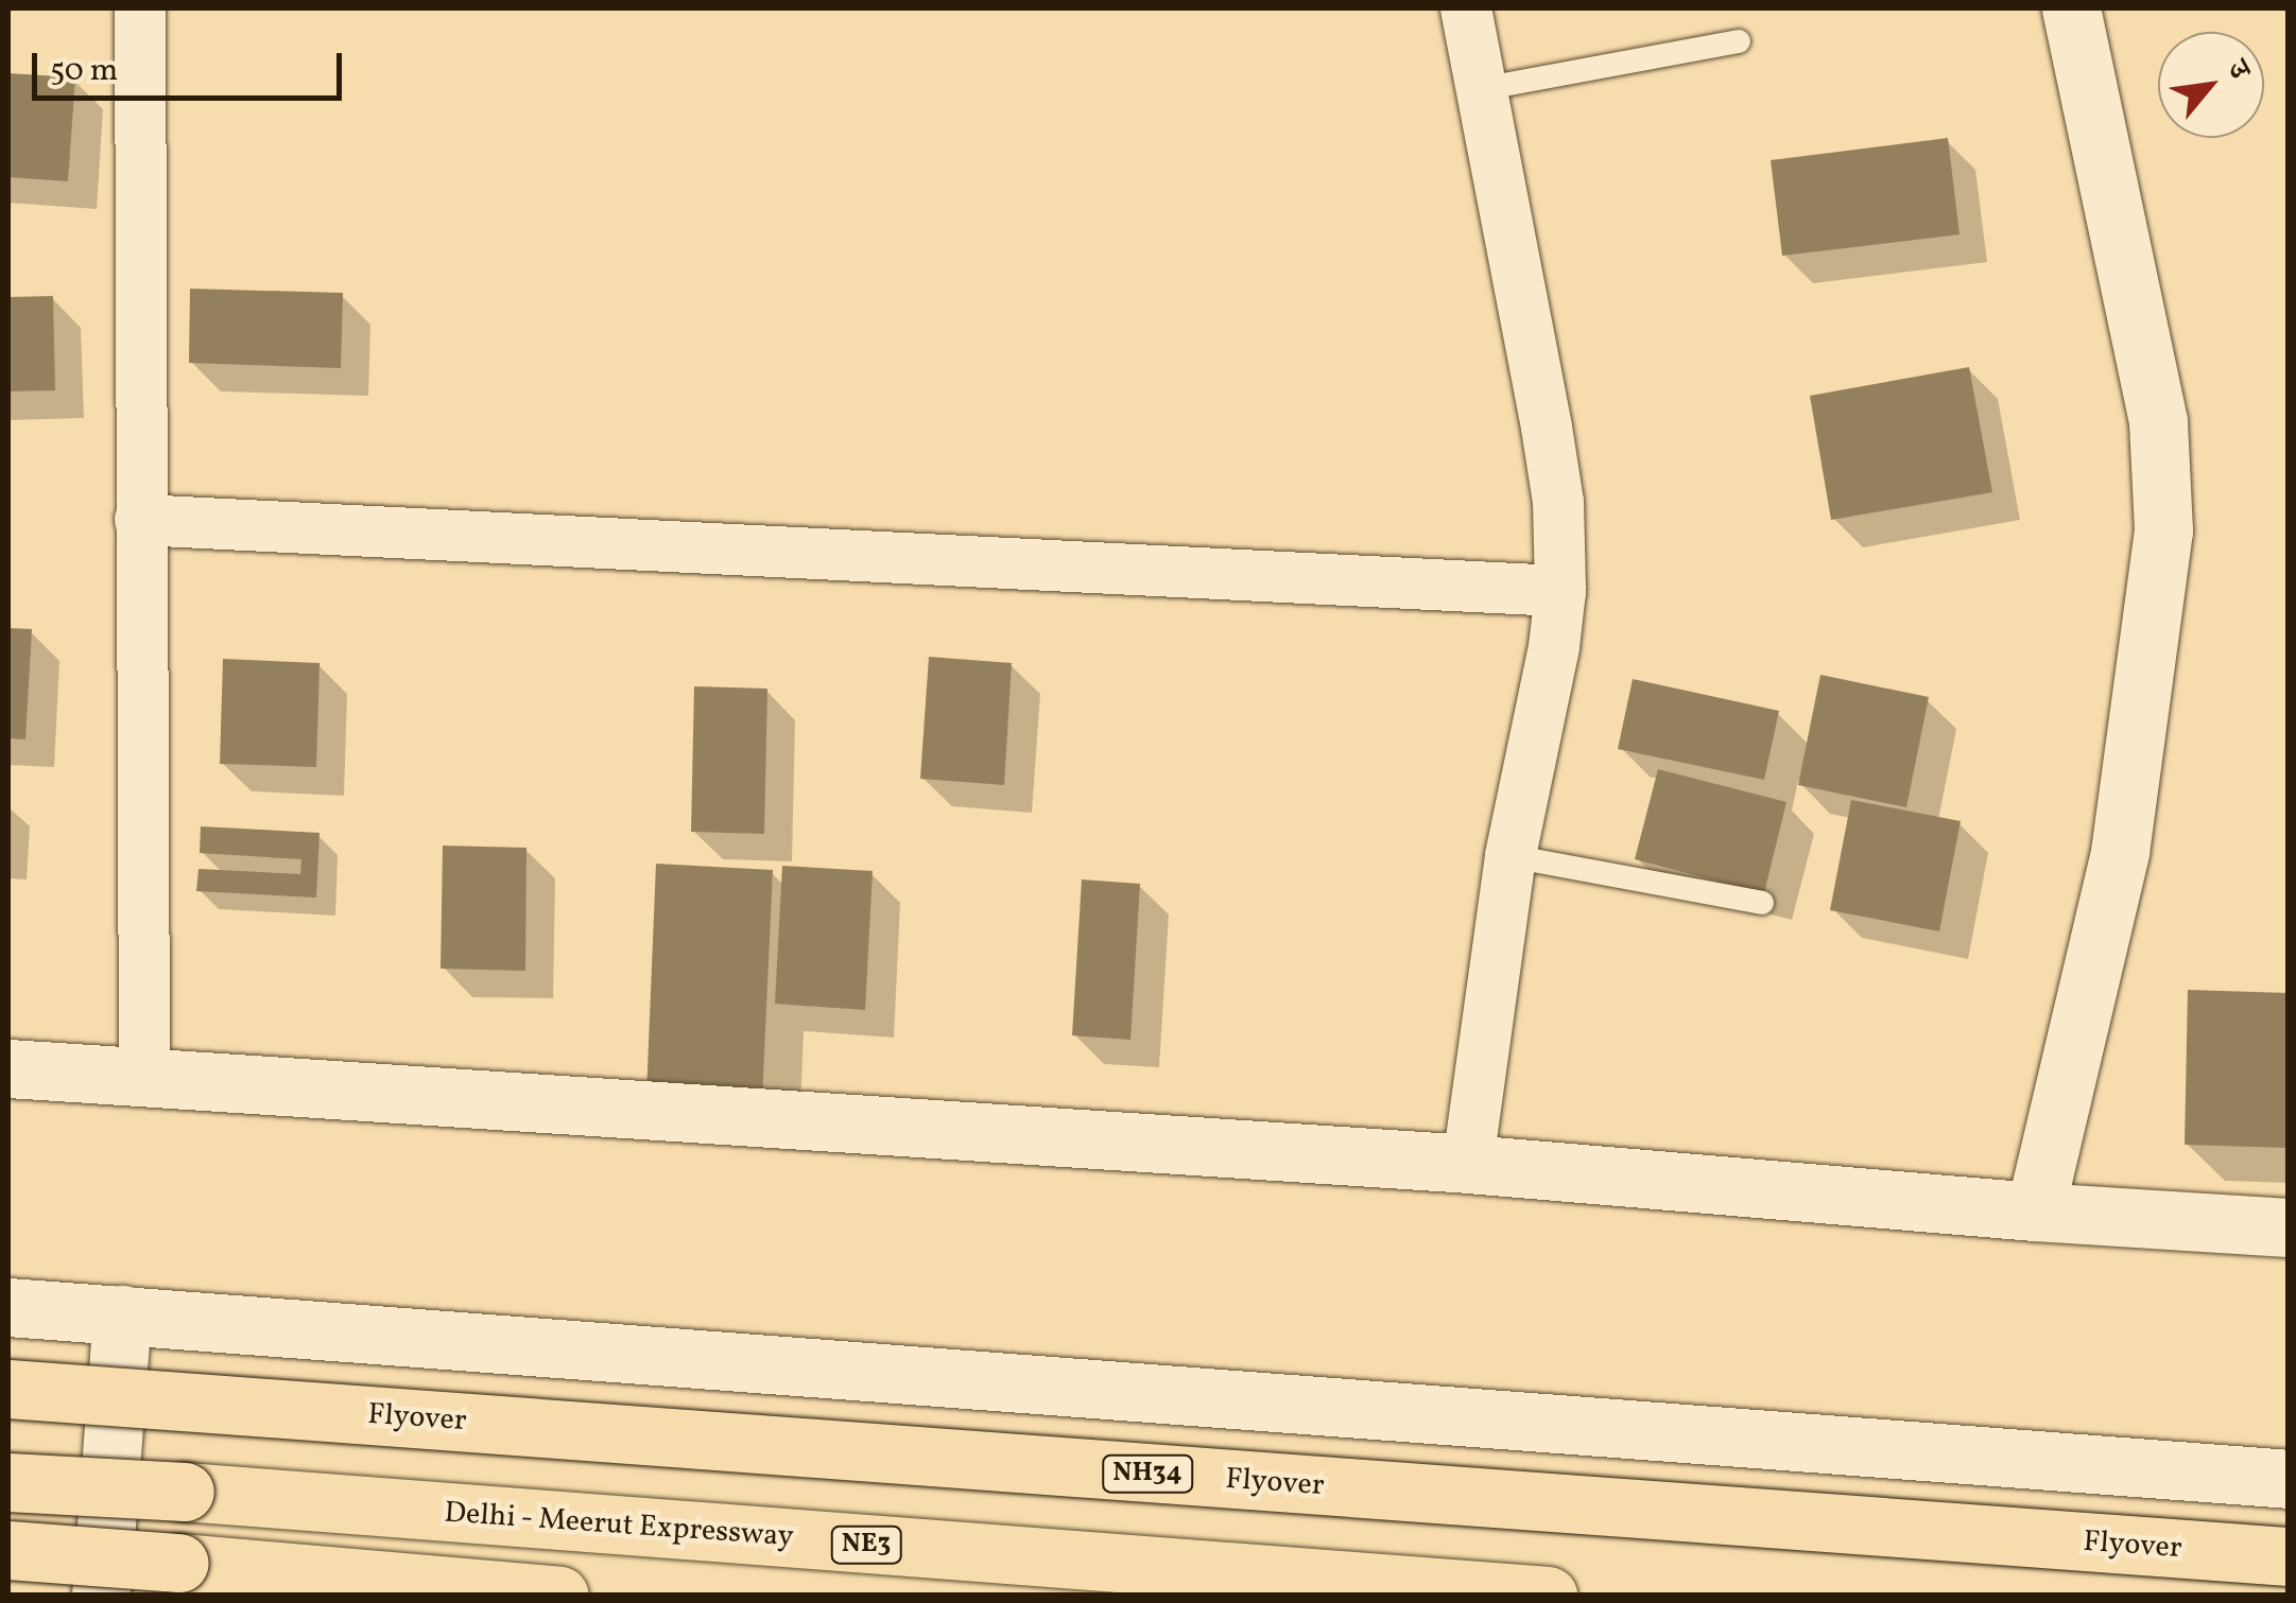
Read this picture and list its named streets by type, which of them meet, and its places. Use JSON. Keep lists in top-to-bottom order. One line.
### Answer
{"streets":{"highway":["Flyover","NH34","Delhi - Meerut Expressway","NE3"]},"scale_bar":"50 m","north":"top right"}
